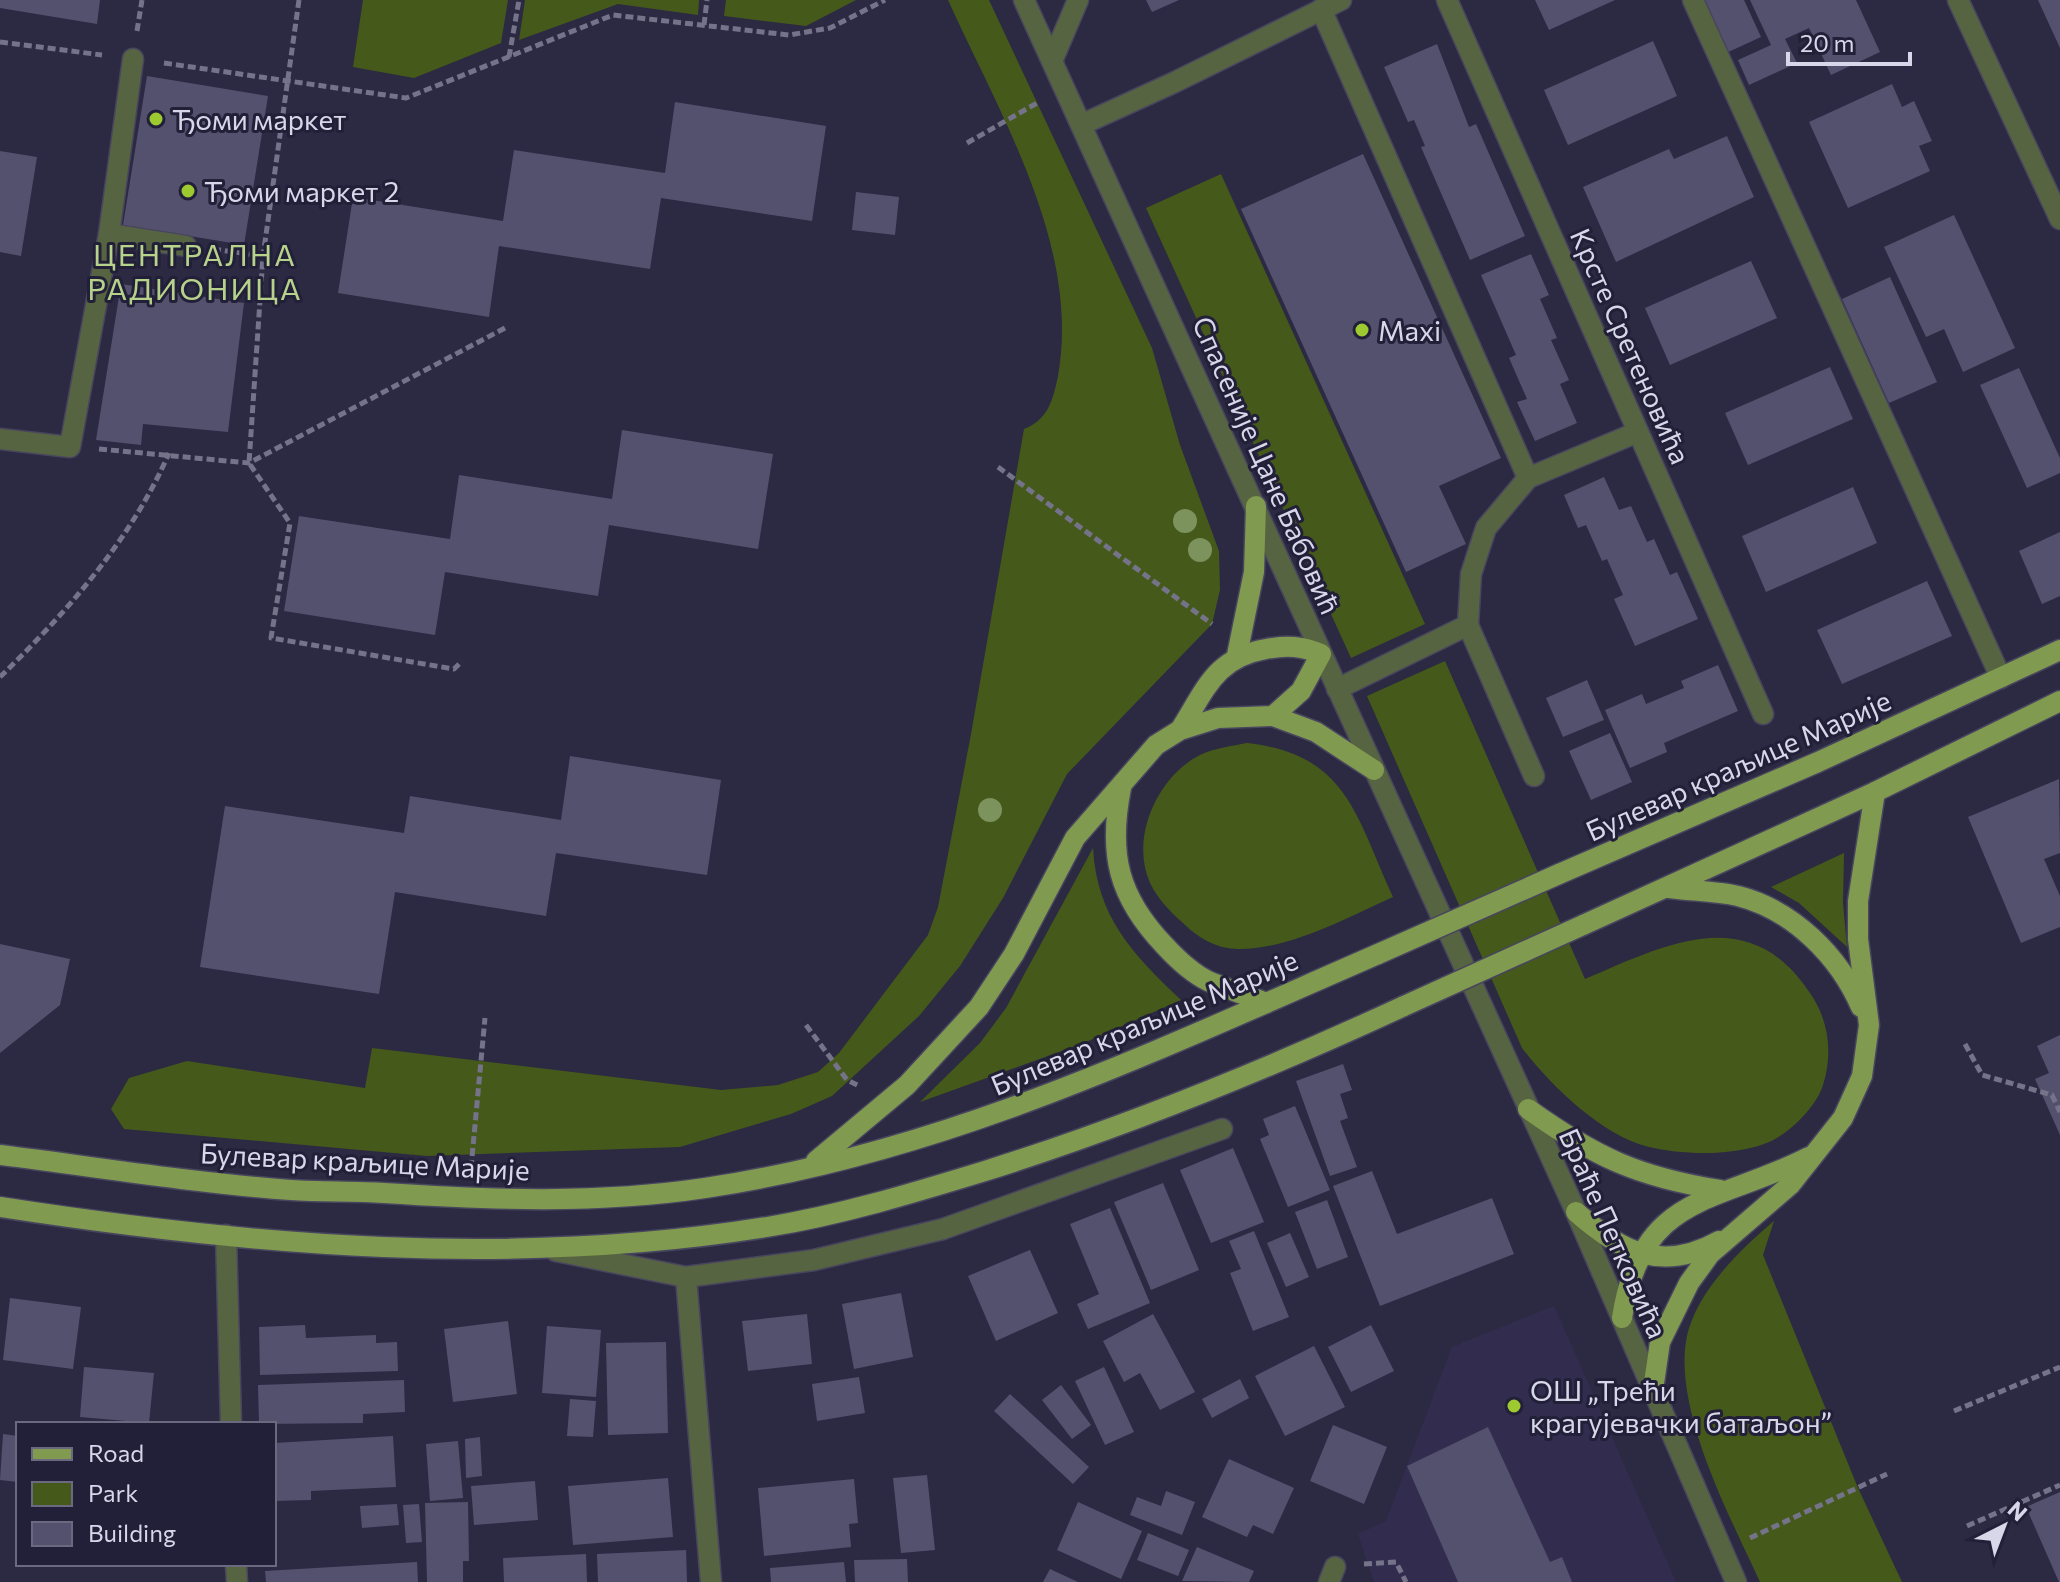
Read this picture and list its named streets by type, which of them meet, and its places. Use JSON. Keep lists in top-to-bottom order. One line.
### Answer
{"streets":{"main road":["Булевар краљице Марије"],"street":["Крсте Сретеновића","Спасеније Цане Бабовић","Браће Петковића"]},"crossings":[["Спасеније Цане Бабовић","Браће Петковића"]],"districts":["ЦЕНТРАЛНА РАДИОНИЦА"],"places":["Ђоми маркет","Ђоми маркет 2","Maxi","ОШ „Трећи крагујевачки батаљон”"],"legend":["Road","Park","Building"],"scale_bar":"20 m","north":"top right"}
